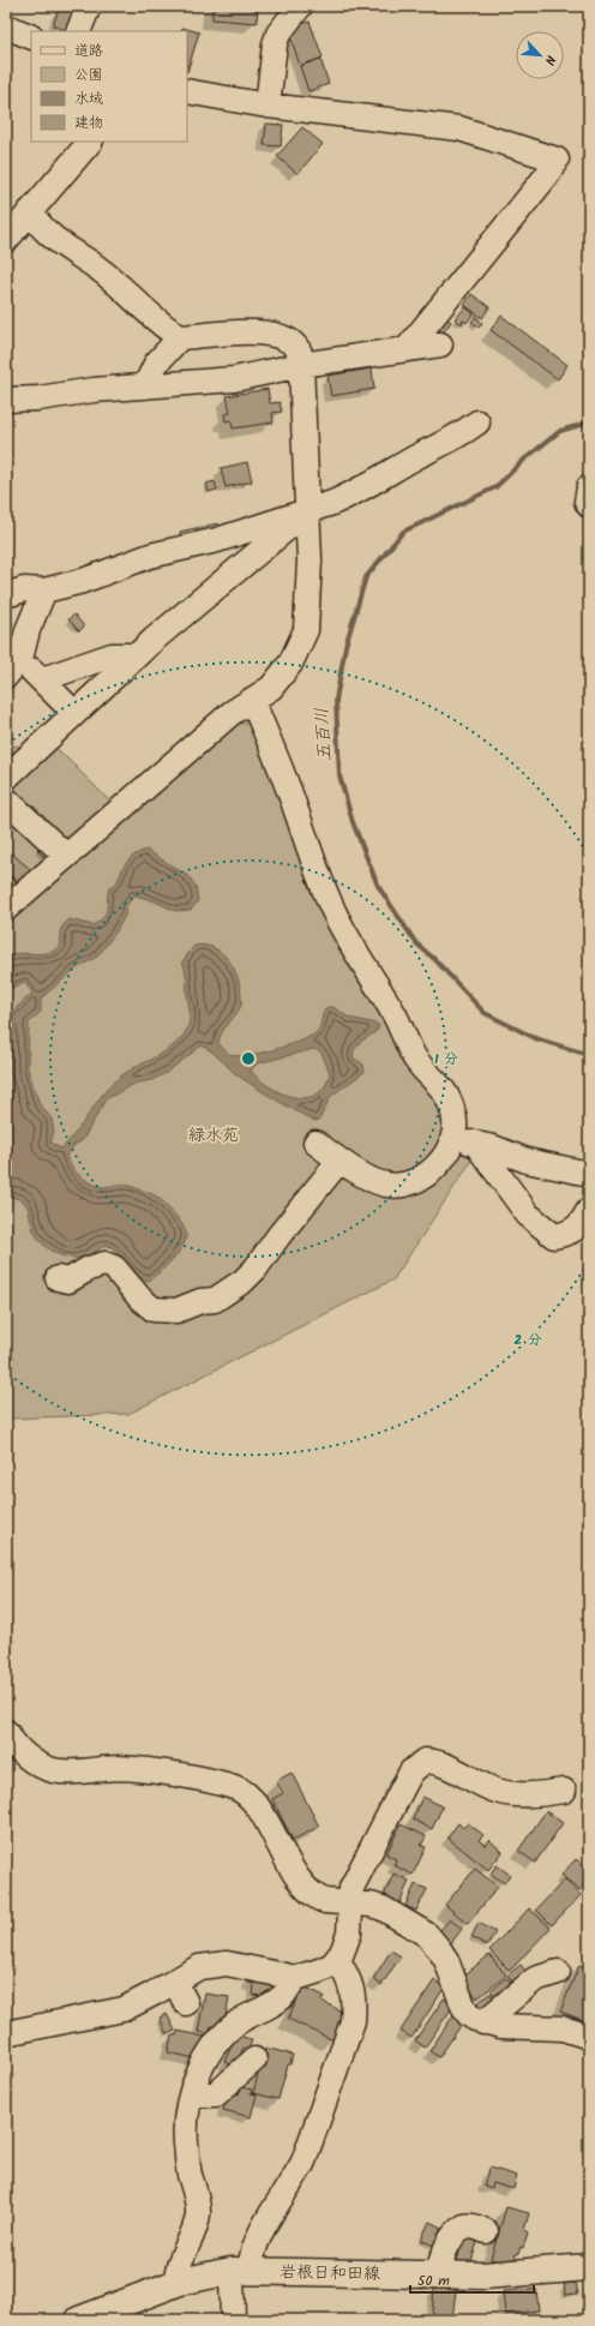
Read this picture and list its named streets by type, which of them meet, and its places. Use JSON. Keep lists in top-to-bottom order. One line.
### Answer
{"streets":{"main road":["岩根日和田線"]},"water":["五百川"],"parks":["緑水苑"],"legend":["道路","公園","水域","建物"],"scale_bar":"50 m","north":"bottom right","rings":["1 分","2 分"]}
